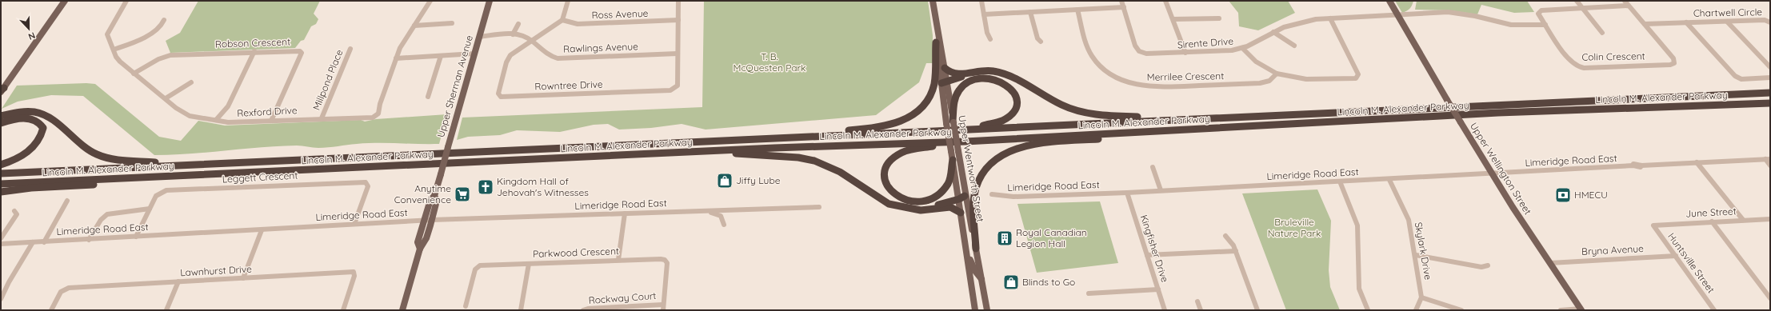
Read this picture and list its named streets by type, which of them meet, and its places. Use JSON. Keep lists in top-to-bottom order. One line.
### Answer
{"streets":{"highway":["Lincoln M. Alexander Parkway"],"main road":["Upper Sherman Avenue","Upper Wentworth Street","Upper Wellington Street"],"street":["Chartwell Circle","Ross Avenue","Robson Crescent","Sirente Drive","Rawlings Avenue","Colin Crescent","Merrilee Crescent","Millpond Place","Rowntree Drive","Rexford Drive","Limeridge Road East","Leggett Crescent","June Street","Kingfisher Drive","Bryna Avenue","Skylark Drive","Parkwood Crescent","Huntsville Street","Lawnhurst Drive","Rockway Court"]},"crossings":[["Chartwell Circle","Colin Crescent"],["Ross Avenue","Rowntree Drive"],["Robson Crescent","Rexford Drive"],["Sirente Drive","Colin Crescent"],["Sirente Drive","Upper Wellington Street"],["Rawlings Avenue","Rowntree Drive"],["Rawlings Avenue","Upper Sherman Avenue"],["Millpond Place","Rexford Drive"],["Upper Sherman Avenue","Lincoln M. Alexander Parkway"],["Upper Sherman Avenue","Limeridge Road East"],["Limeridge Road East","Upper Wellington Street"],["Limeridge Road East","Leggett Crescent"],["Limeridge Road East","Kingfisher Drive"],["Limeridge Road East","Skylark Drive"],["Upper Wellington Street","Bryna Avenue"],["June Street","Huntsville Street"],["Bryna Avenue","Huntsville Street"],["Parkwood Crescent","Rockway Court"]],"parks":["T. B. McQuesten Park","Bruleville Nature Park"],"places":{"shop":["Jiffy Lube","Blinds to Go"],"church":["Kingdom Hall of Jehovah's Witnesses"],"supermarket":["Anytime Convenience"],"bank":["HMECU"],"building":["Royal Canadian Legion Hall"]},"north":"bottom"}
